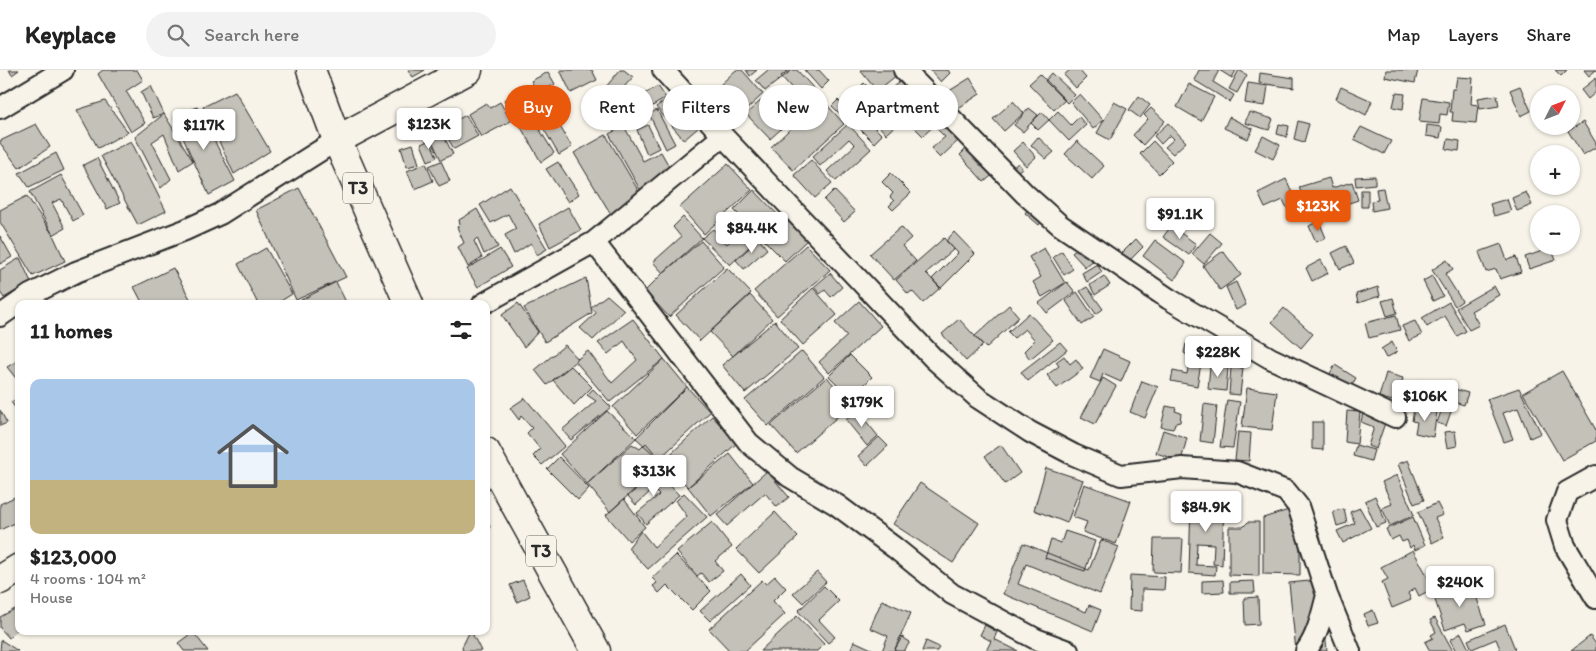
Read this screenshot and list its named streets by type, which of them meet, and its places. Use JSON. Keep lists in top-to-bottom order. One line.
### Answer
{"streets":{"main road":["T3"]},"north":"top right","page":{"header":"Keyplace","search":"Search here","nav":["Map","Layers","Share"],"map_buttons":["+","−"],"chip":["Buy","Rent","Filters","New","Apartment"],"price":["$123K","$117K","$123K","$91.1K","$84.4K","$228K","$106K","$179K","$313K","$84.9K","$240K"],"heading":"11 homes","list":[{"name":"$123,000","note":"4 rooms · 104 m² · House"}]}}
